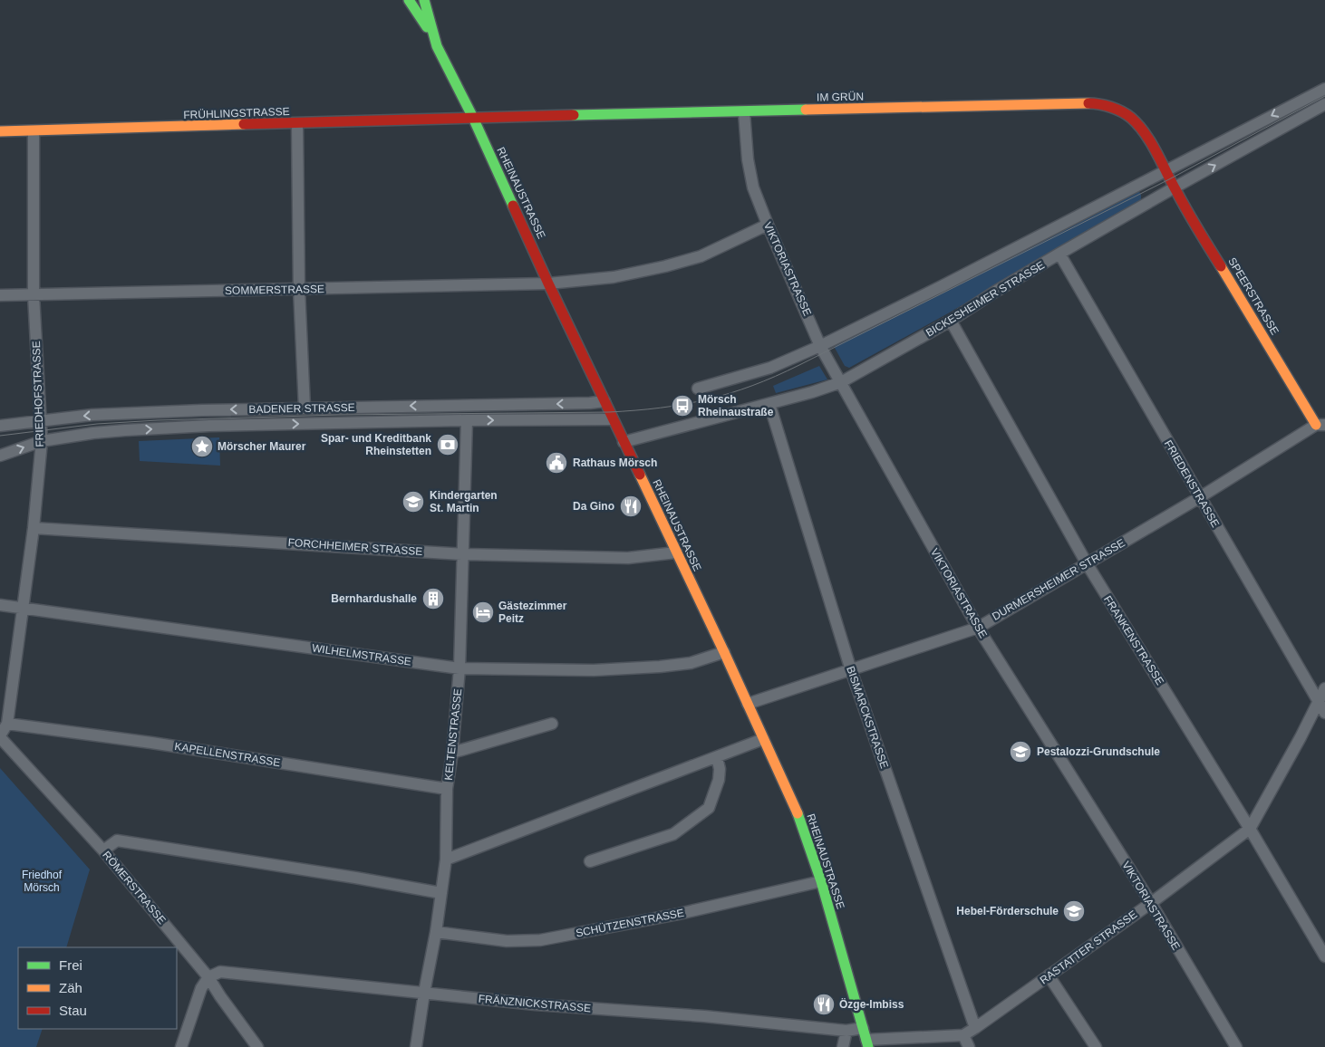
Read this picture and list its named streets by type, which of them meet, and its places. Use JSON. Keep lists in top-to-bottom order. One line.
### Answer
{"streets":{"street":["IM GRÜN","FRÜHLINGSTRASSE","RHEINAUSTRASSE","VIKTORIASTRASSE","SOMMERSTRASSE","SPEERSTRASSE","BICKESHEIMER STRASSE","FRIEDHOFSTRASSE","BADENER STRASSE","FRIEDENSTRASSE","FORCHHEIMER STRASSE","DURMERSHEIMER STRASSE","FRANKENSTRASSE","WILHELMSTRASSE","BISMARCKSTRASSE","KELTENSTRASSE","KAPELLENSTRASSE","RÖMERSTRASSE","SCHÜTZENSTRASSE","RASTATTER STRASSE","FRÄNZNICKSTRASSE"]},"crossings":[["IM GRÜN","FRÜHLINGSTRASSE"],["IM GRÜN","RHEINAUSTRASSE"],["IM GRÜN","VIKTORIASTRASSE"],["IM GRÜN","SPEERSTRASSE"],["IM GRÜN","BICKESHEIMER STRASSE"],["FRÜHLINGSTRASSE","RHEINAUSTRASSE"],["FRÜHLINGSTRASSE","FRIEDHOFSTRASSE"],["RHEINAUSTRASSE","SOMMERSTRASSE"],["RHEINAUSTRASSE","BICKESHEIMER STRASSE"],["RHEINAUSTRASSE","BADENER STRASSE"],["RHEINAUSTRASSE","FORCHHEIMER STRASSE"],["RHEINAUSTRASSE","DURMERSHEIMER STRASSE"],["RHEINAUSTRASSE","WILHELMSTRASSE"],["RHEINAUSTRASSE","SCHÜTZENSTRASSE"],["RHEINAUSTRASSE","RASTATTER STRASSE"],["RHEINAUSTRASSE","FRÄNZNICKSTRASSE"],["VIKTORIASTRASSE","SOMMERSTRASSE"],["VIKTORIASTRASSE","BICKESHEIMER STRASSE"],["VIKTORIASTRASSE","DURMERSHEIMER STRASSE"],["VIKTORIASTRASSE","RASTATTER STRASSE"],["SOMMERSTRASSE","FRIEDHOFSTRASSE"],["SPEERSTRASSE","BICKESHEIMER STRASSE"],["SPEERSTRASSE","DURMERSHEIMER STRASSE"],["BICKESHEIMER STRASSE","FRIEDENSTRASSE"],["BICKESHEIMER STRASSE","FRANKENSTRASSE"],["BICKESHEIMER STRASSE","BISMARCKSTRASSE"],["FRIEDHOFSTRASSE","BADENER STRASSE"],["FRIEDHOFSTRASSE","FORCHHEIMER STRASSE"],["FRIEDHOFSTRASSE","WILHELMSTRASSE"],["FRIEDHOFSTRASSE","KAPELLENSTRASSE"],["FRIEDHOFSTRASSE","RÖMERSTRASSE"],["BADENER STRASSE","KELTENSTRASSE"],["FRIEDENSTRASSE","DURMERSHEIMER STRASSE"],["FRIEDENSTRASSE","RASTATTER STRASSE"],["FORCHHEIMER STRASSE","KELTENSTRASSE"],["DURMERSHEIMER STRASSE","FRANKENSTRASSE"],["DURMERSHEIMER STRASSE","BISMARCKSTRASSE"],["FRANKENSTRASSE","RASTATTER STRASSE"],["WILHELMSTRASSE","KELTENSTRASSE"],["BISMARCKSTRASSE","RASTATTER STRASSE"],["KELTENSTRASSE","KAPELLENSTRASSE"],["KELTENSTRASSE","SCHÜTZENSTRASSE"],["KELTENSTRASSE","FRÄNZNICKSTRASSE"],["RÖMERSTRASSE","FRÄNZNICKSTRASSE"]],"parks":["Friedhof Mörsch"],"places":{"bus stop":["Mörsch Rheinaustraße"],"bank":["Spar- und Kreditbank Rheinstetten"],"place":["Mörscher Maurer"],"public building":["Rathaus Mörsch"],"school or university":["Kindergarten St. Martin","Pestalozzi-Grundschule","Hebel-Förderschule"],"restaurant":["Da Gino","Özge-Imbiss"],"building":["Bernhardushalle"],"hotel":["Gästezimmer Peitz"]},"legend":["Frei","Zäh","Stau"]}
